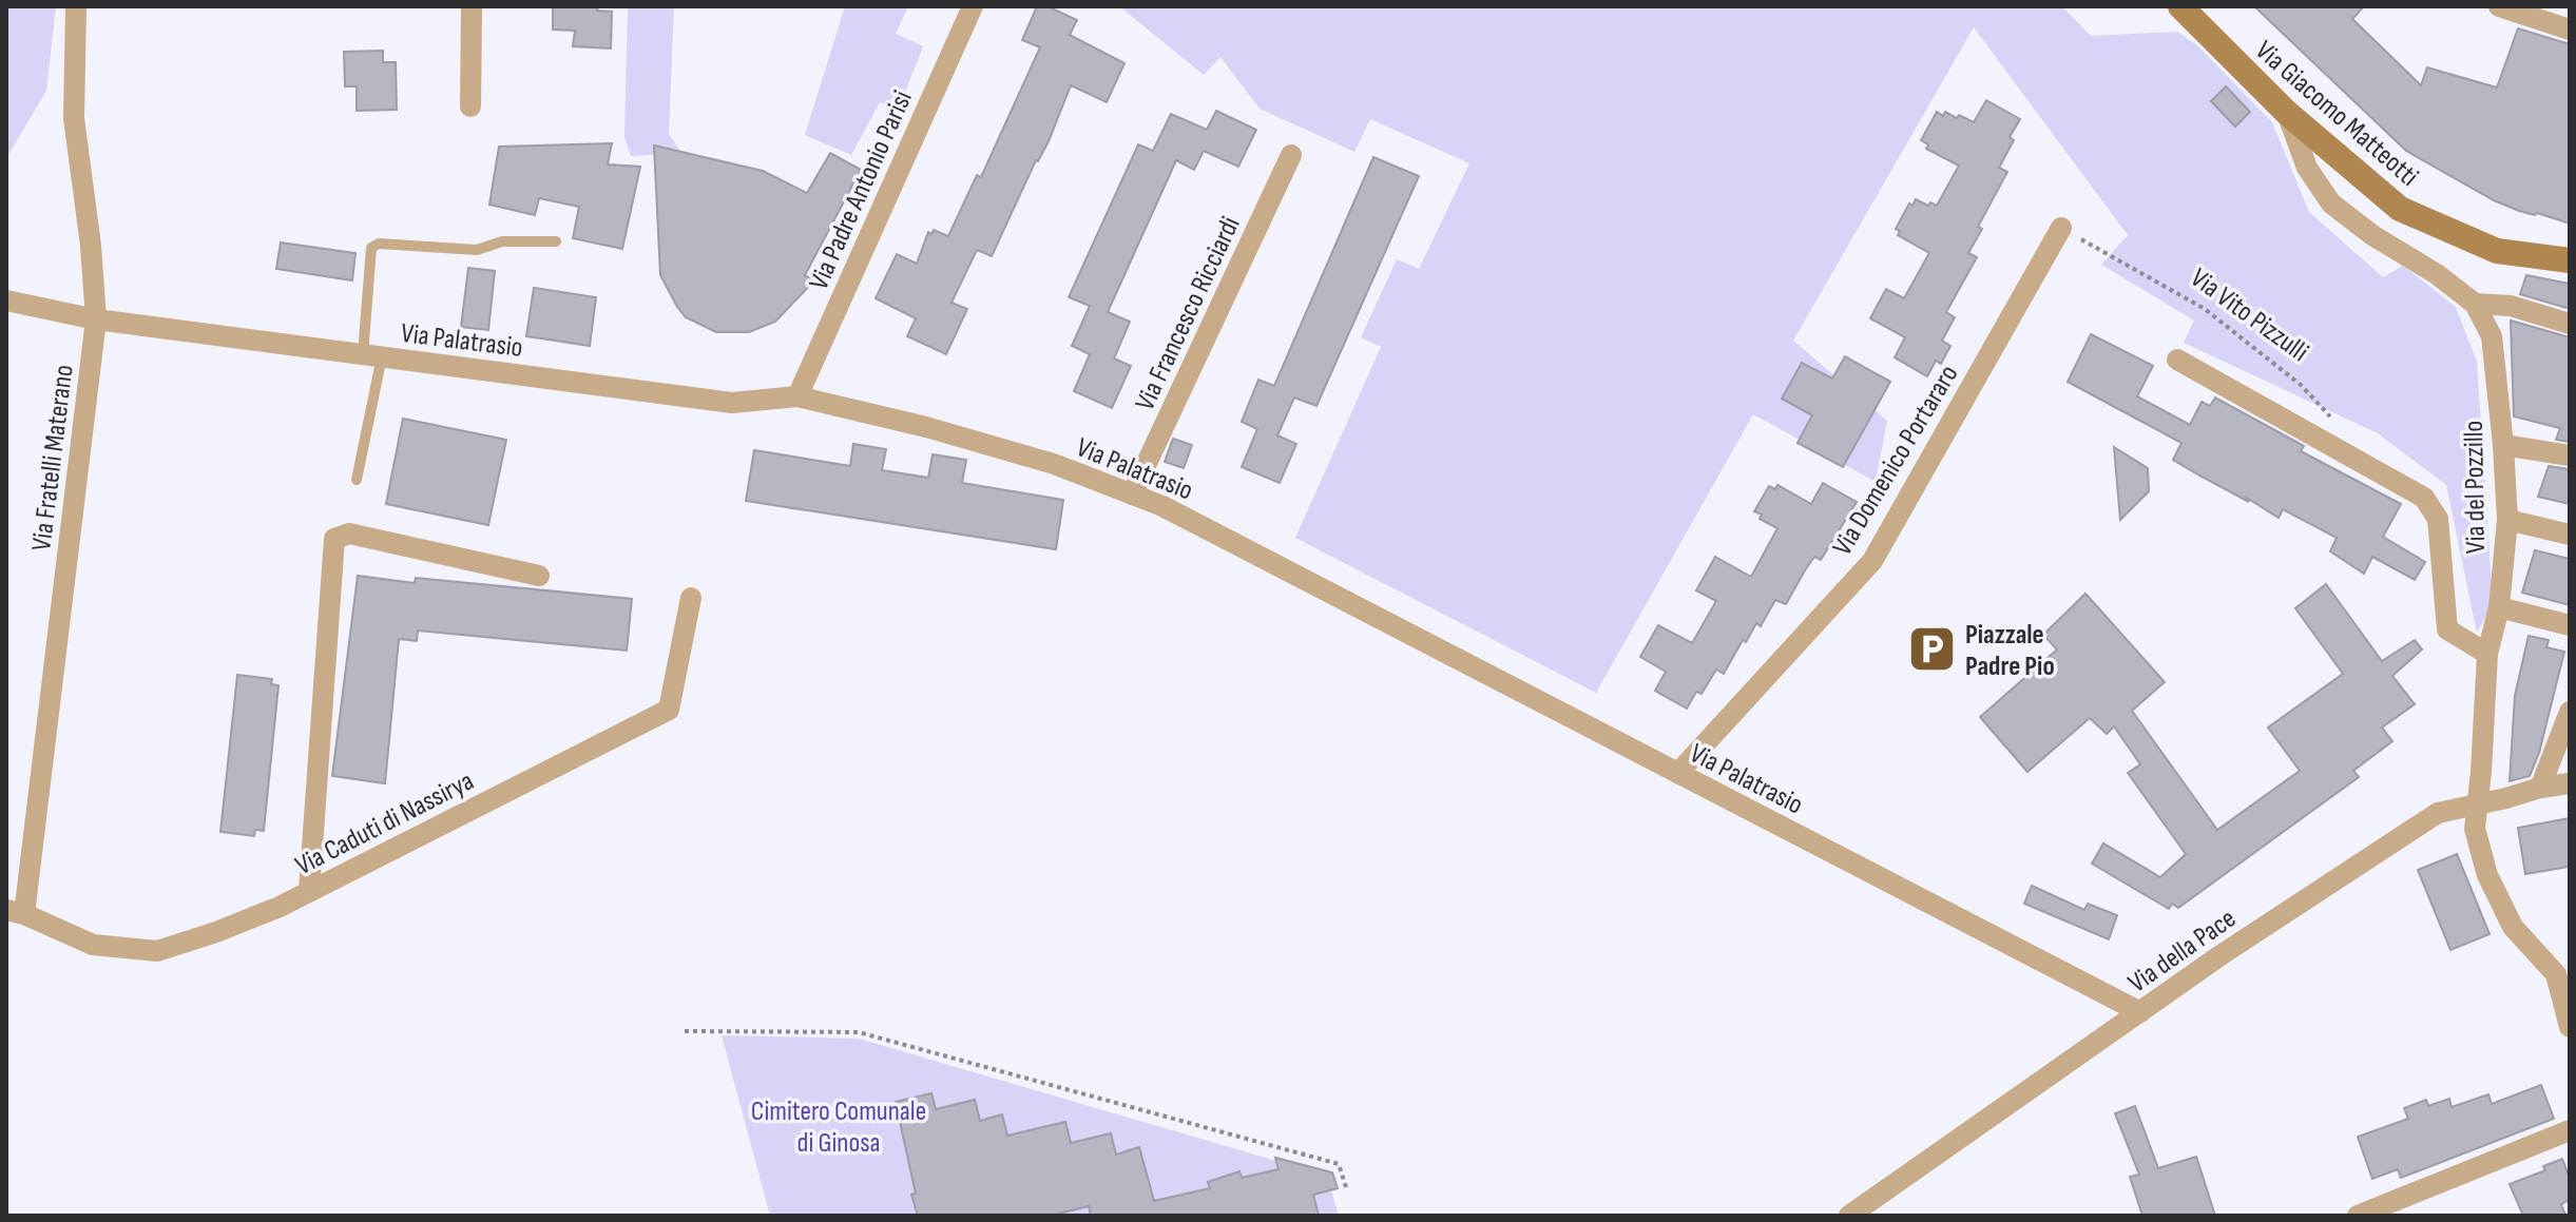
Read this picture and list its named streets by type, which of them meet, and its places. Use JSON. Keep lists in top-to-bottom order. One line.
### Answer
{"streets":{"street":["Via Giacomo Matteotti","Via Padre Antonio Parisi","Via Francesco Ricciardi","Via Palatrasio","Via Fratelli Materano","Via Domenico Portararo","Via del Pozzillo","Via Caduti di Nassirya","Via della Pace"],"path":["Via Vito Pizzulli"]},"crossings":[["Via Giacomo Matteotti","Via del Pozzillo"],["Via Padre Antonio Parisi","Via Palatrasio"],["Via Francesco Ricciardi","Via Palatrasio"],["Via Vito Pizzulli","Via Domenico Portararo"],["Via Palatrasio","Via Fratelli Materano"],["Via Palatrasio","Via Domenico Portararo"],["Via Palatrasio","Via della Pace"],["Via Fratelli Materano","Via Caduti di Nassirya"]],"parks":["Cimitero Comunale di Ginosa"],"places":{"parking":["Piazzale Padre Pio"]}}
